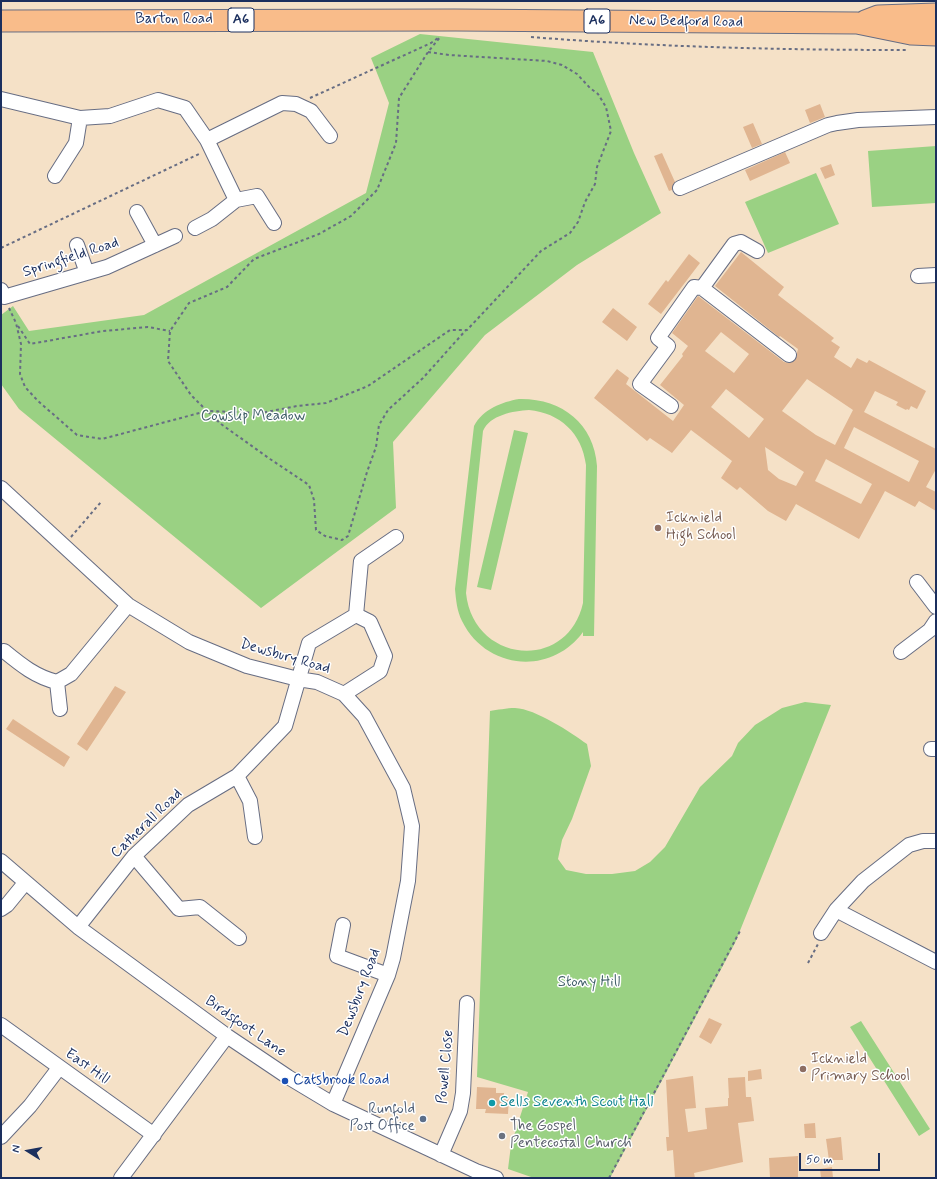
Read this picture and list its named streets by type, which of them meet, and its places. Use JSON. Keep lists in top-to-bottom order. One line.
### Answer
{"streets":{"highway":["Barton Road","A6","New Bedford Road"],"street":["Springfield Road","Dewsbury Road","Catherall Road","Birdsfoot Lane","East Hill","Powell Close"]},"crossings":[["Barton Road","New Bedford Road"],["Dewsbury Road","Catherall Road"],["Dewsbury Road","Birdsfoot Lane"],["Catherall Road","Birdsfoot Lane"],["Birdsfoot Lane","Powell Close"]],"parks":["Cowslip Meadow","Stony Hill"],"places":["Icknield High School","Icknield Primary School","Catsbrook Road","Sells Seventh Scout Hall","Runfold Post Office","The Gospel Pentecostal Church"],"scale_bar":"50 m","north":"left"}
